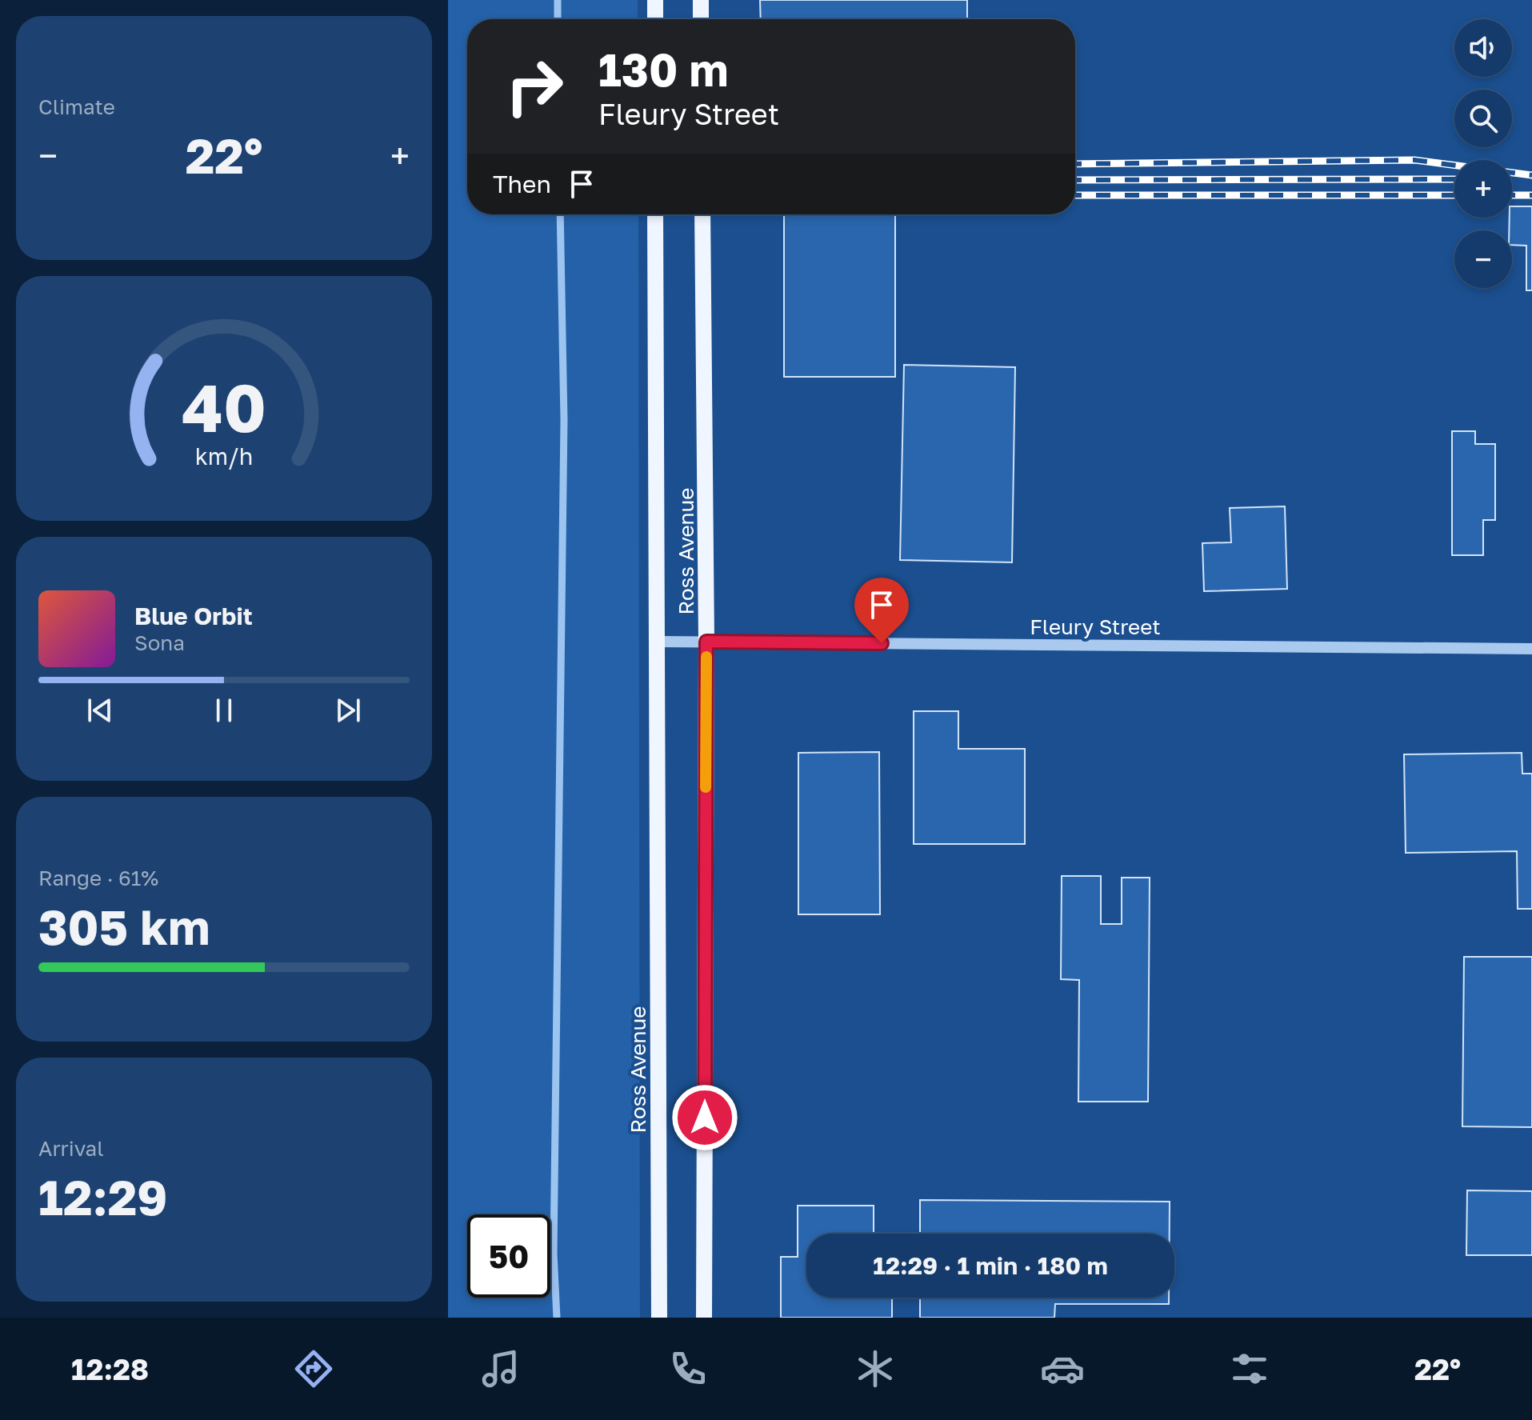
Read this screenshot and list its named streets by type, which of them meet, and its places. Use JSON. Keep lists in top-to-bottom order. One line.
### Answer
{"streets":{"main road":["Ross Avenue"],"street":["Fleury Street"]},"crossings":[["Ross Avenue","Fleury Street"]],"page":{"tile":["Climate",["Range · 61%","305 km"],["Arrival","12:29"]],"map_buttons":["+","−"],"turn":["130 m","Fleury Street"],"heat":["−","22°","+"],"then":"Then","song":["Blue Orbit","Sona"],"limit":"50","trip":"12:29 · 1 min · 180 m","tabs":["12:28","22°"],"gauge":["40","km/h"]}}
